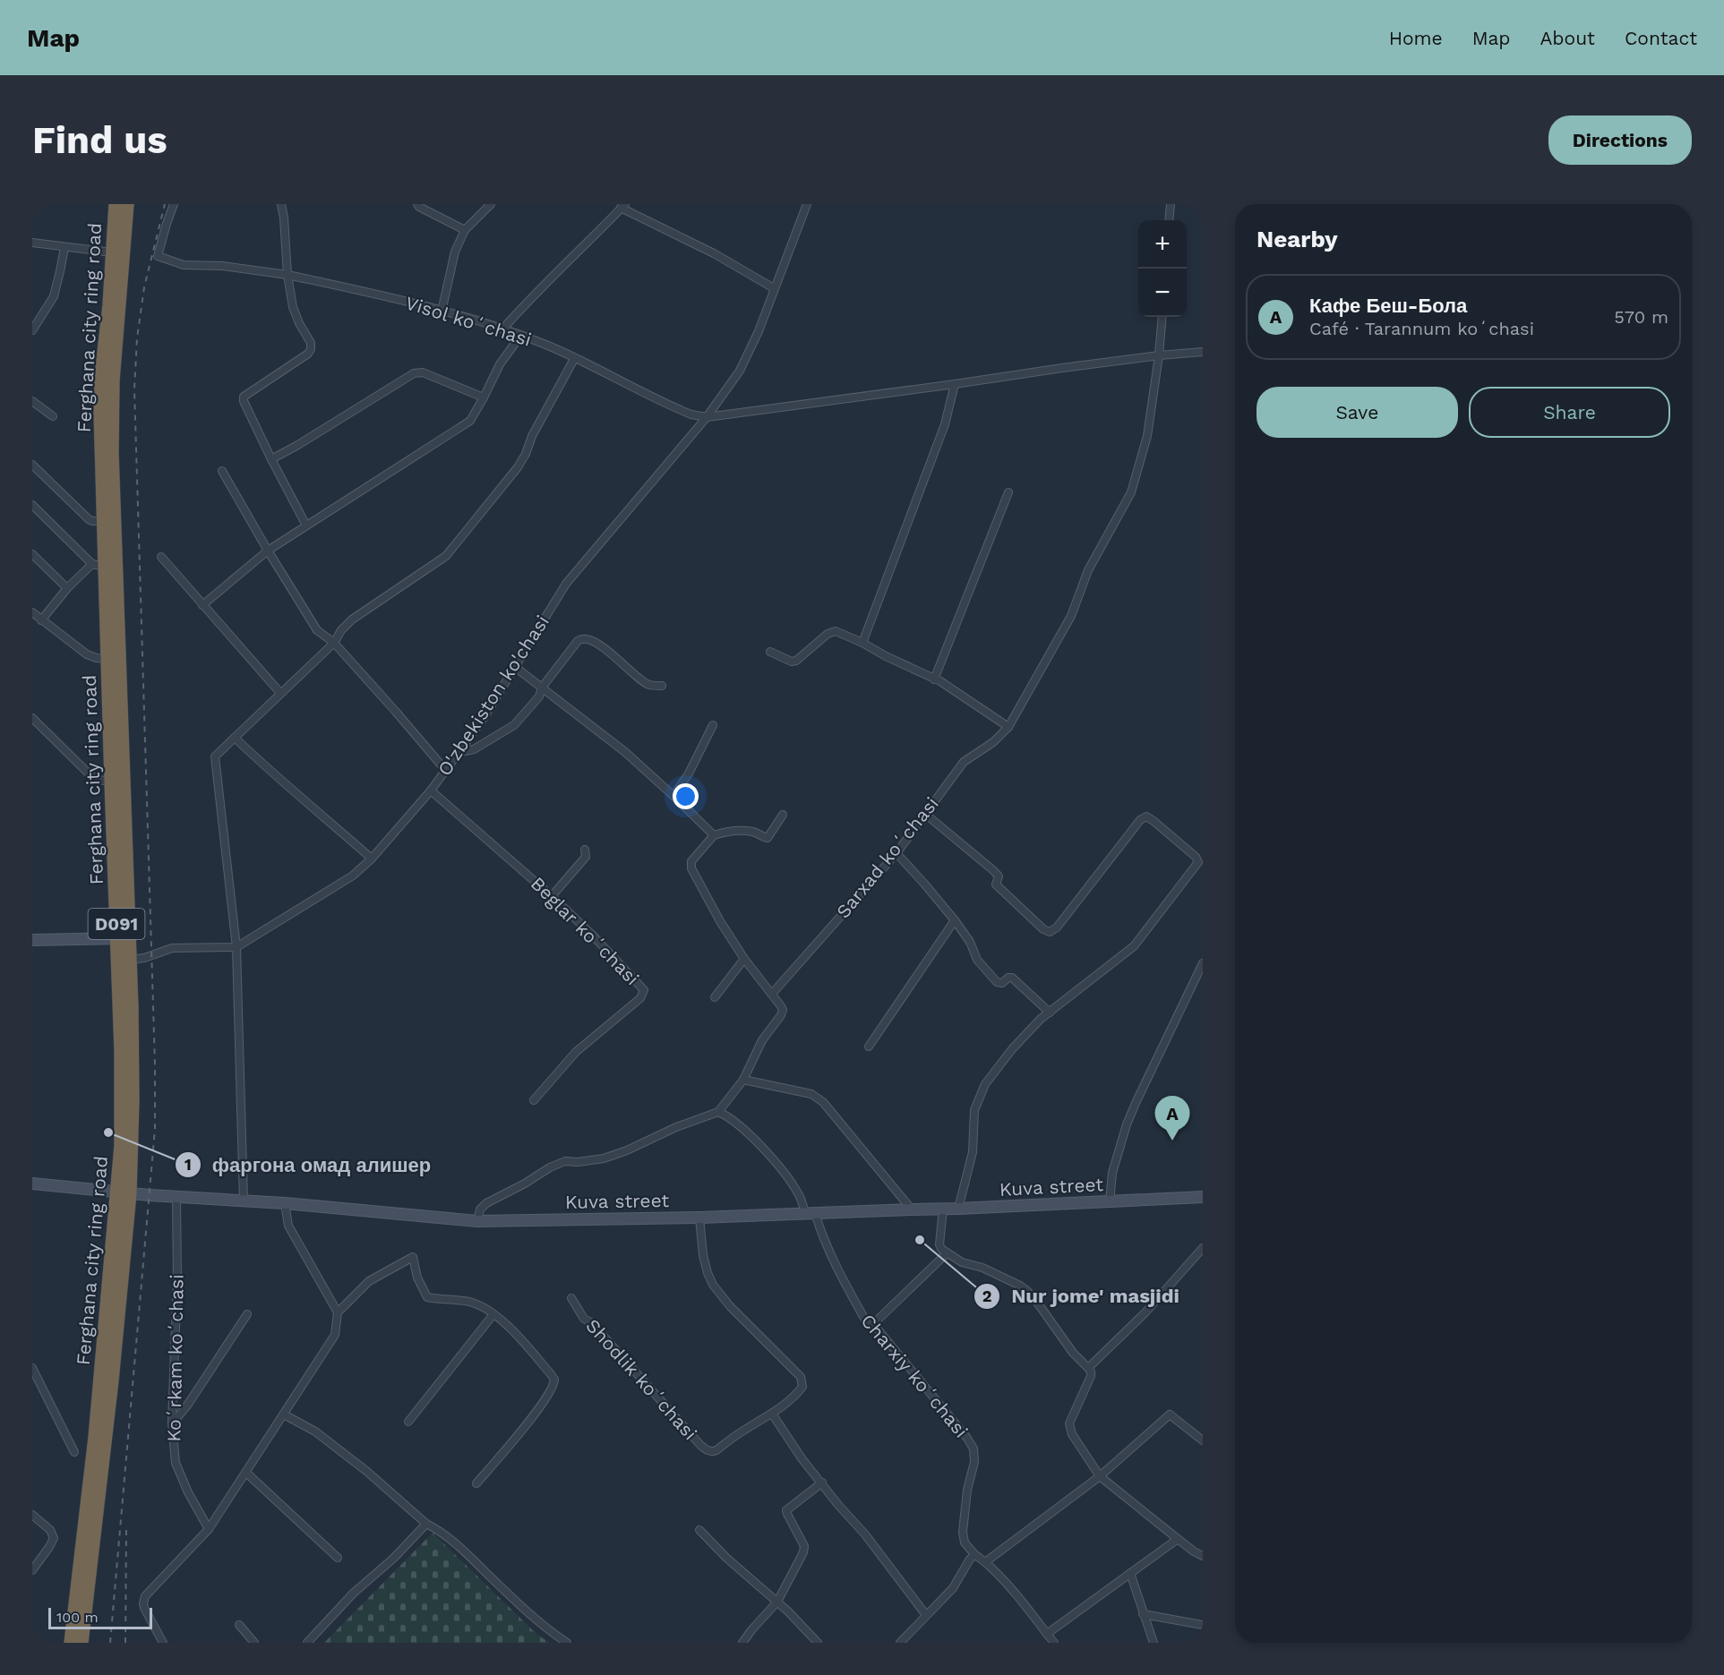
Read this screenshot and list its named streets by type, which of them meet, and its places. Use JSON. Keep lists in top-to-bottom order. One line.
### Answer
{"streets":{"highway":["Ferghana city ring road","D091"],"main road":["Kuva street"],"street":["Visol koʻchasi","O'zbekiston ko'chasi","Sarxad koʻchasi","Beglar koʻchasi","Koʻrkam koʻchasi","Charxiy koʻchasi","Shodlik koʻchasi"]},"crossings":[["Visol koʻchasi","O'zbekiston ko'chasi"],["Ferghana city ring road","Kuva street"],["O'zbekiston ko'chasi","Beglar koʻchasi"],["Kuva street","Koʻrkam koʻchasi"],["Kuva street","Charxiy koʻchasi"],["Kuva street","Shodlik koʻchasi"]],"places":["фаргона омад алишер","Nur jome' masjidi"],"scale_bar":"100 m","page":{"header":"Map","nav":["Home","Map","About","Contact"],"buttons":["Directions",["Save","Share"]],"title":"Find us","heading":"Nearby","map_buttons":["+","−"],"list":[{"mark":"A","name":"Кафе Беш-Бола","note":"Café · Tarannum koʻchasi","value":"570 m"}],"pins":"A","scale":"100 m"}}
